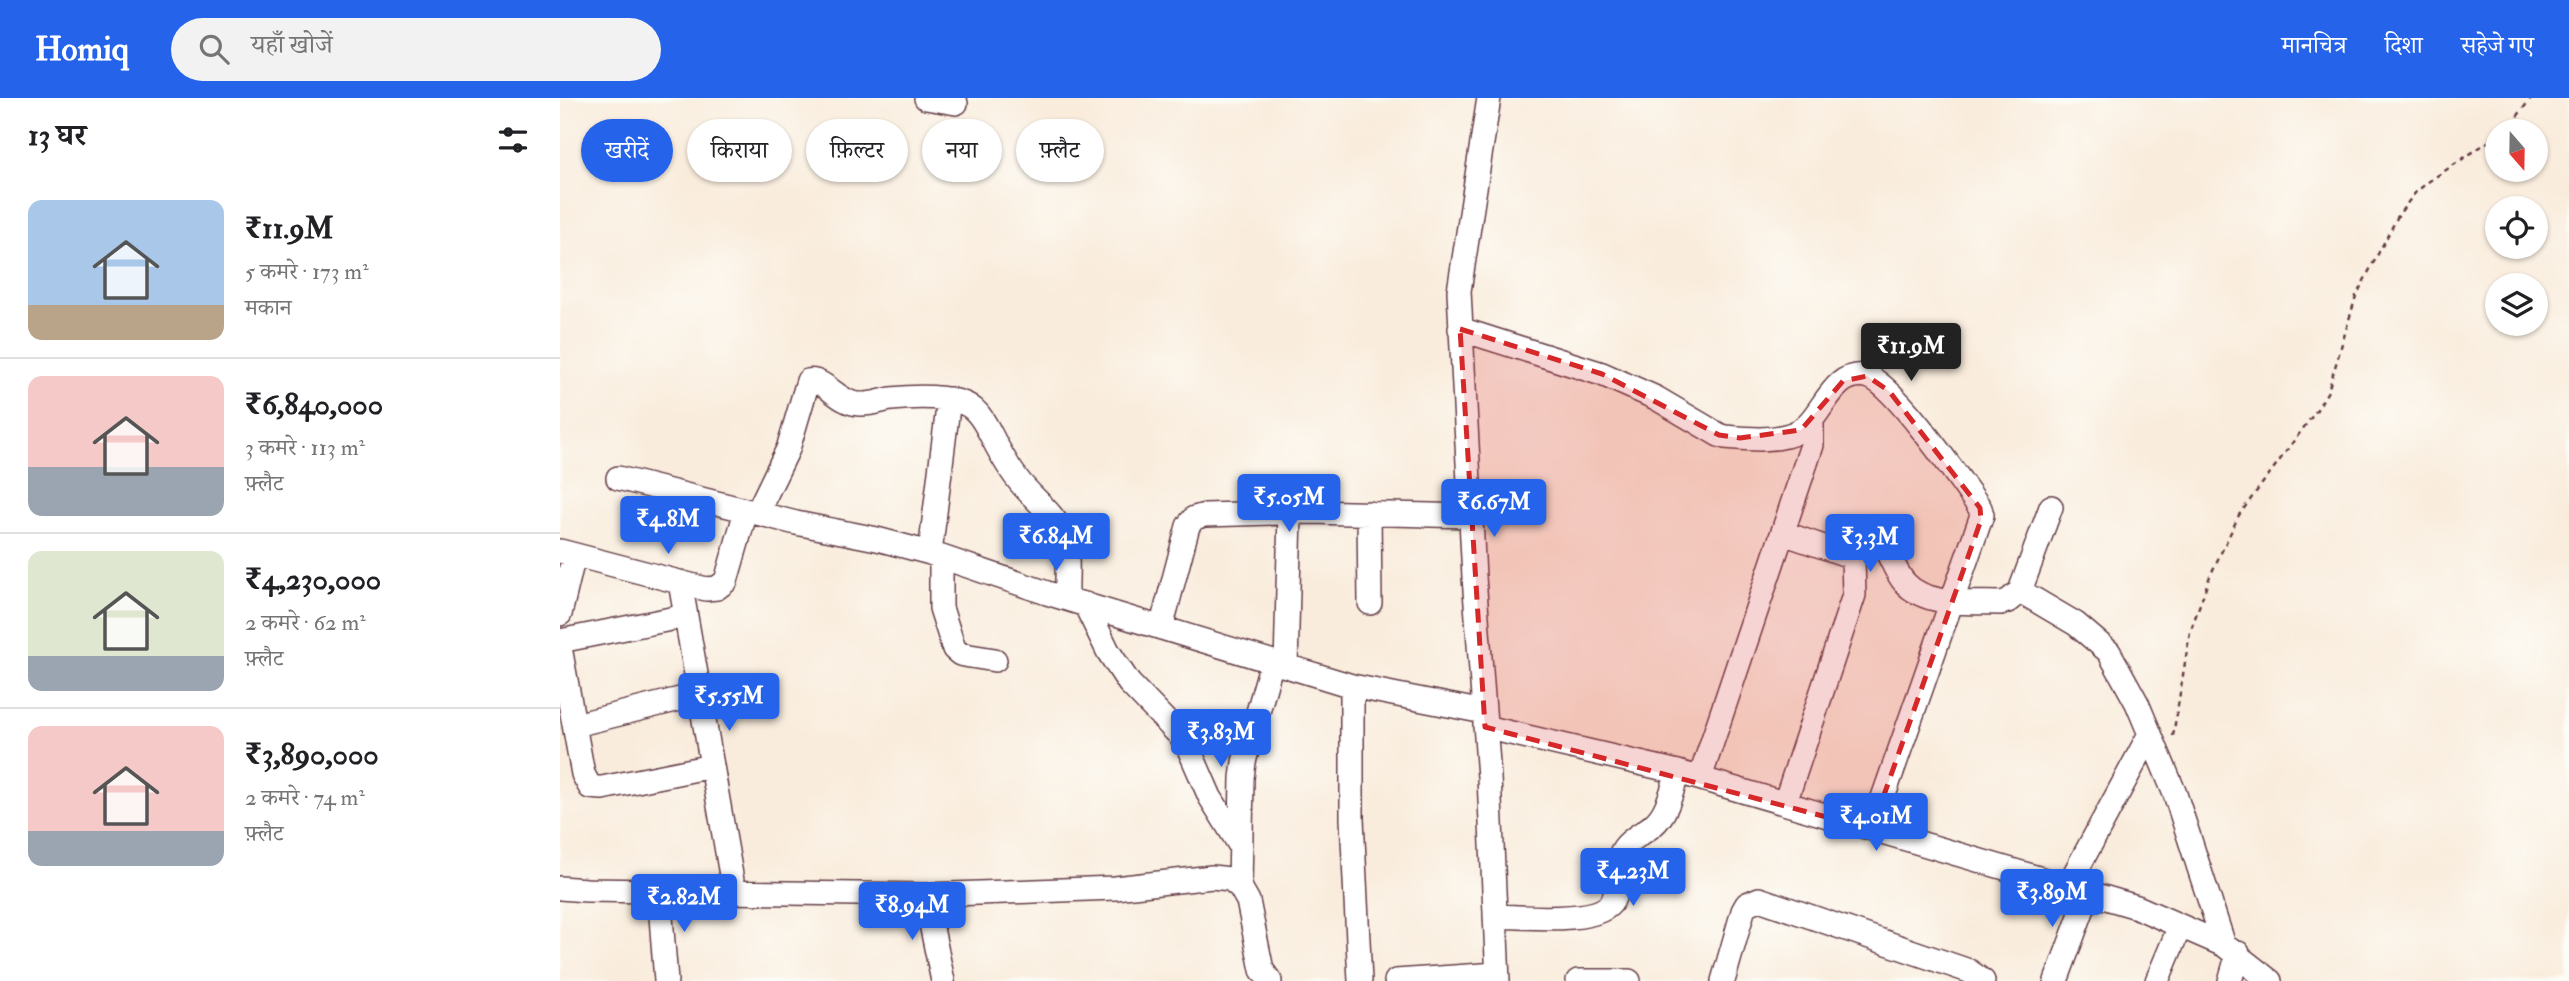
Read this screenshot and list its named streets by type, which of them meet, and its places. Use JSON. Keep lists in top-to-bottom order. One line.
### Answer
{"north":"bottom","page":{"header":"Homiq","search":"यहाँ खोजें","nav":["मानचित्र","दिशा","सहेजे गए"],"heading":"13 घर","chip":["खरीदें","किराया","फ़िल्टर","नया","फ़्लैट"],"list":[{"name":"₹11.9M","note":"5 कमरे · 173 m² · मकान"},{"name":"₹6,840,000","note":"3 कमरे · 113 m² · फ़्लैट"},{"name":"₹4,230,000","note":"2 कमरे · 62 m² · फ़्लैट"},{"name":"₹3,890,000","note":"2 कमरे · 74 m² · फ़्लैट"}],"price":["₹11.9M","₹5.05M","₹6.67M","₹4.8M","₹6.84M","₹3.3M","₹5.55M","₹3.83M","₹4.01M","₹4.23M","₹3.89M","₹2.82M","₹8.94M"]}}
